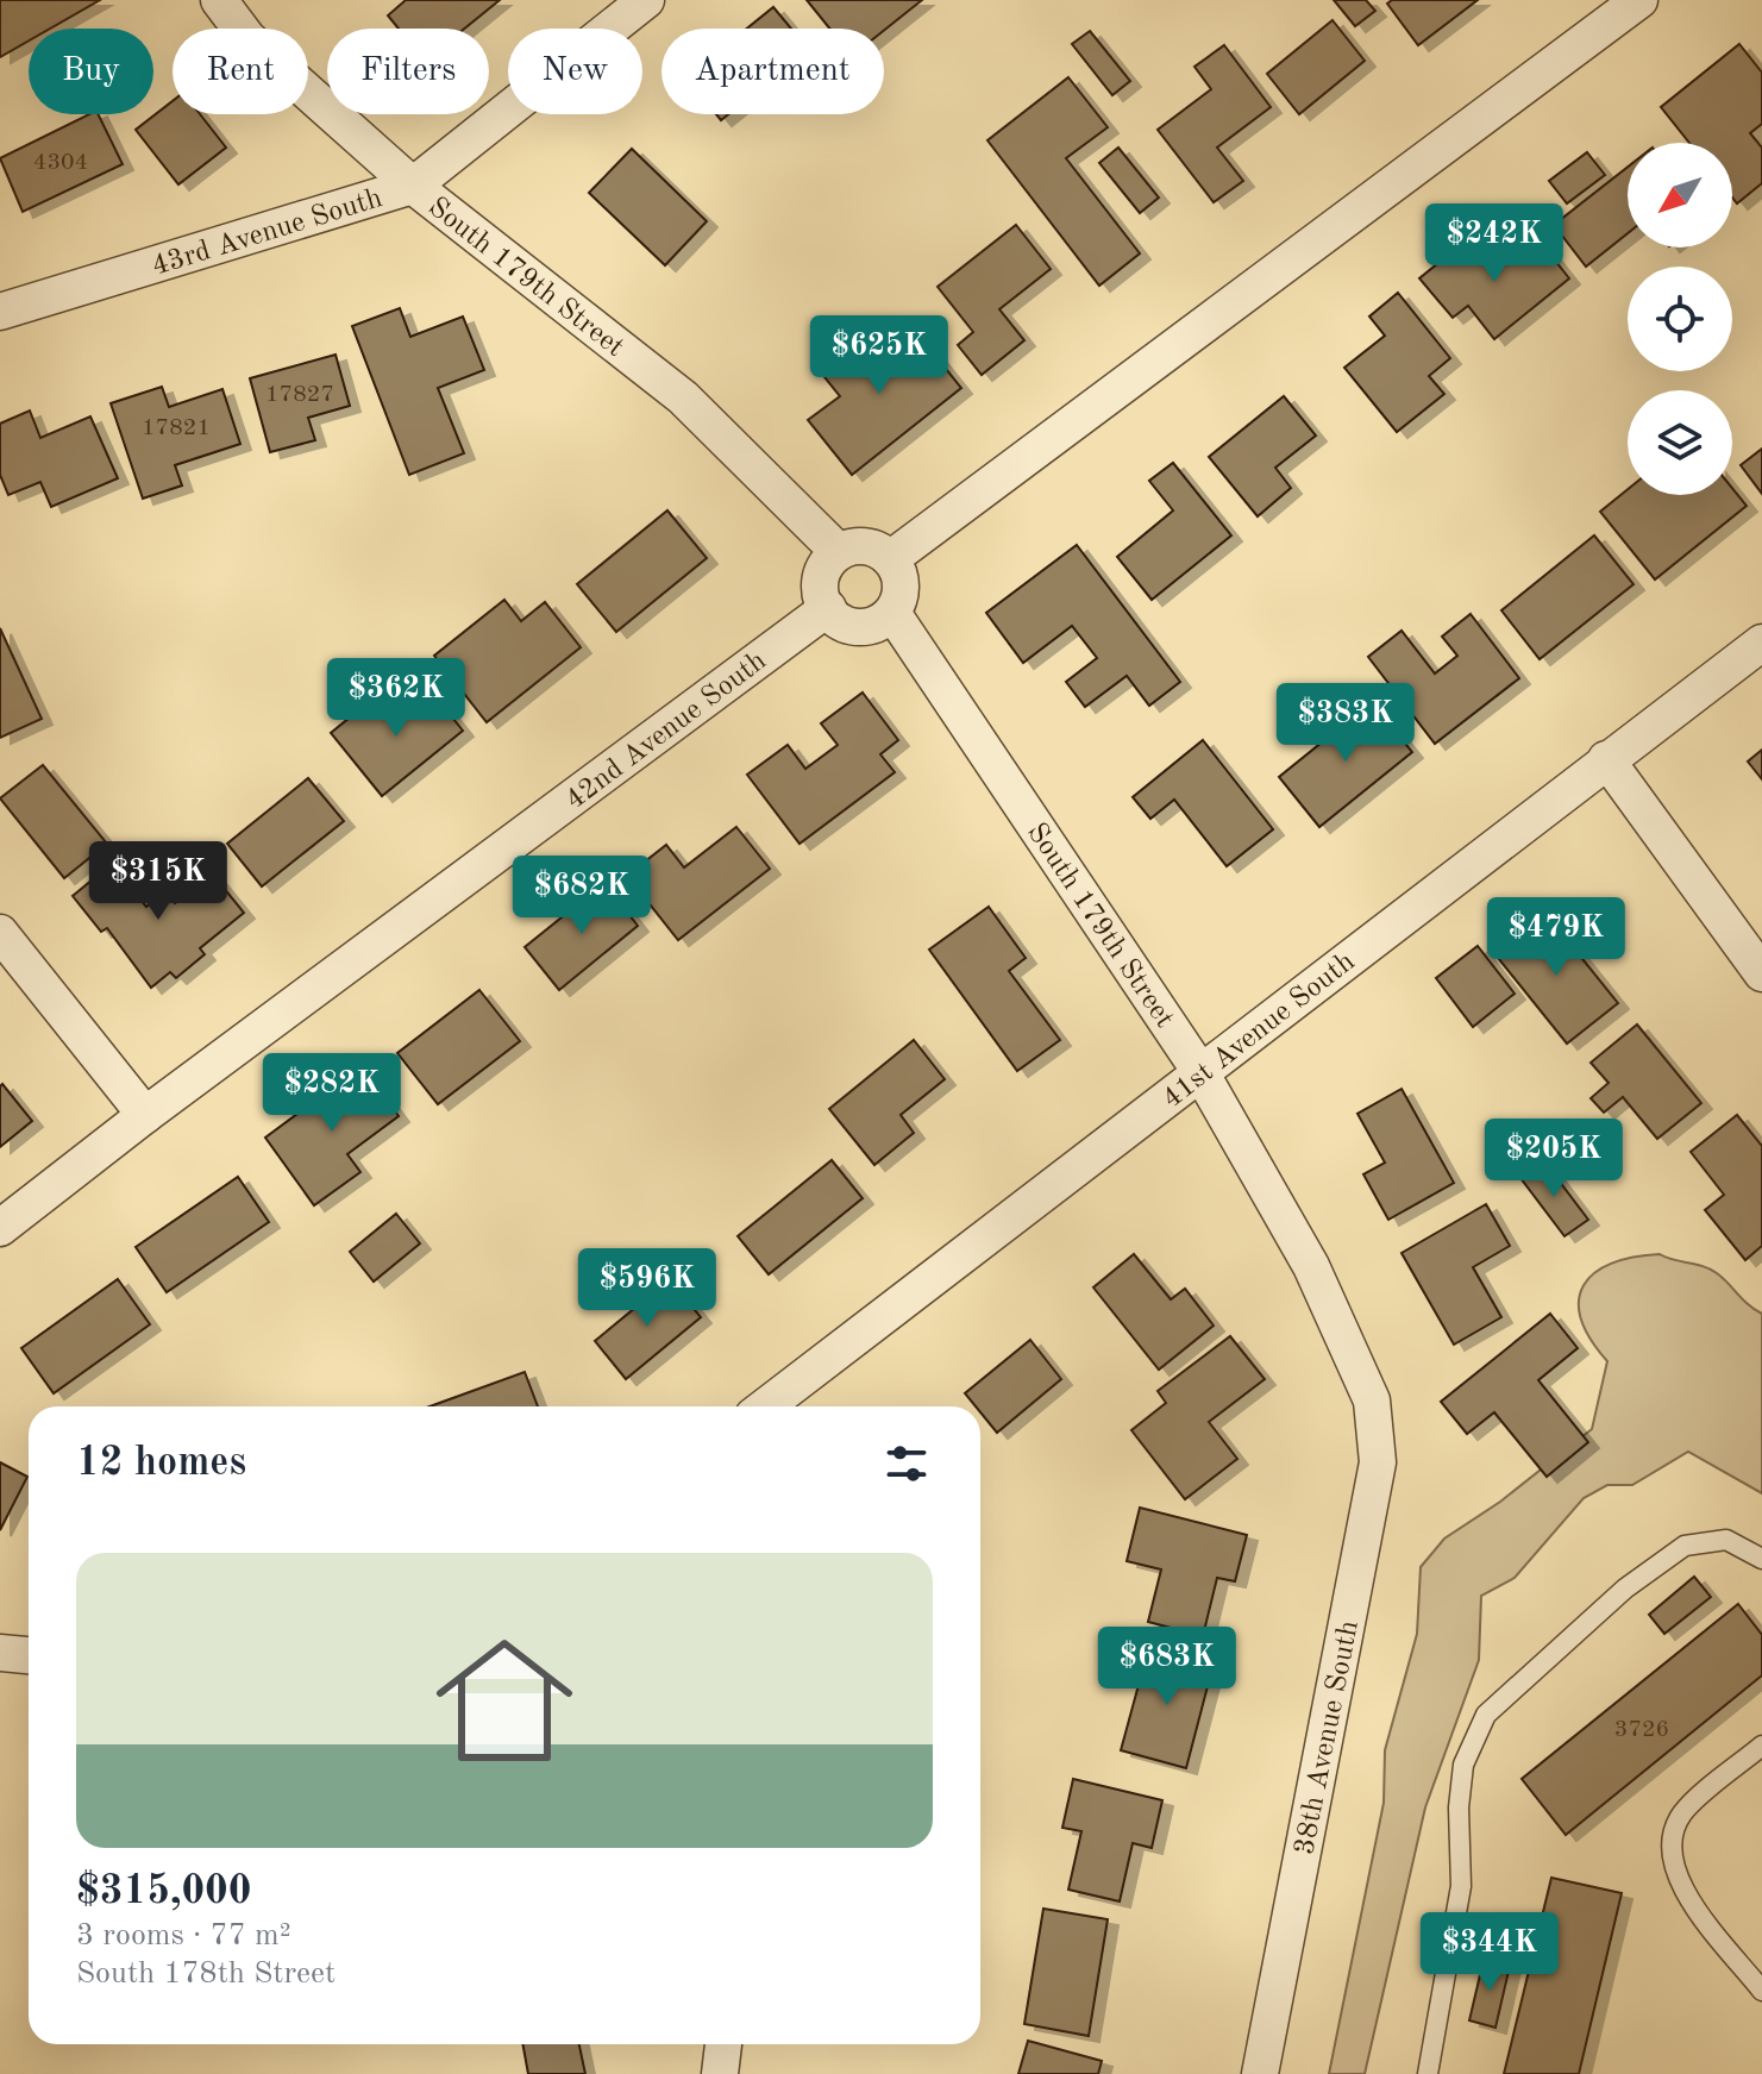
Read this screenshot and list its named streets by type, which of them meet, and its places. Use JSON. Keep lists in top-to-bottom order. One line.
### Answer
{"streets":{"street":["43rd Avenue South","South 179th Street","42nd Avenue South","41st Avenue South","38th Avenue South"]},"crossings":[["43rd Avenue South","South 179th Street"],["South 179th Street","42nd Avenue South"],["South 179th Street","41st Avenue South"],["South 179th Street","38th Avenue South"]],"house_numbers":["4304","17827","17821","3726"],"north":"bottom left","page":{"chip":["Buy","Rent","Filters","New","Apartment"],"price":["$242K","$625K","$362K","$383K","$315K","$682K","$479K","$282K","$205K","$596K","$683K","$344K"],"heading":"12 homes","list":[{"name":"$315,000","note":"3 rooms · 77 m² · South 178th Street"}]}}
